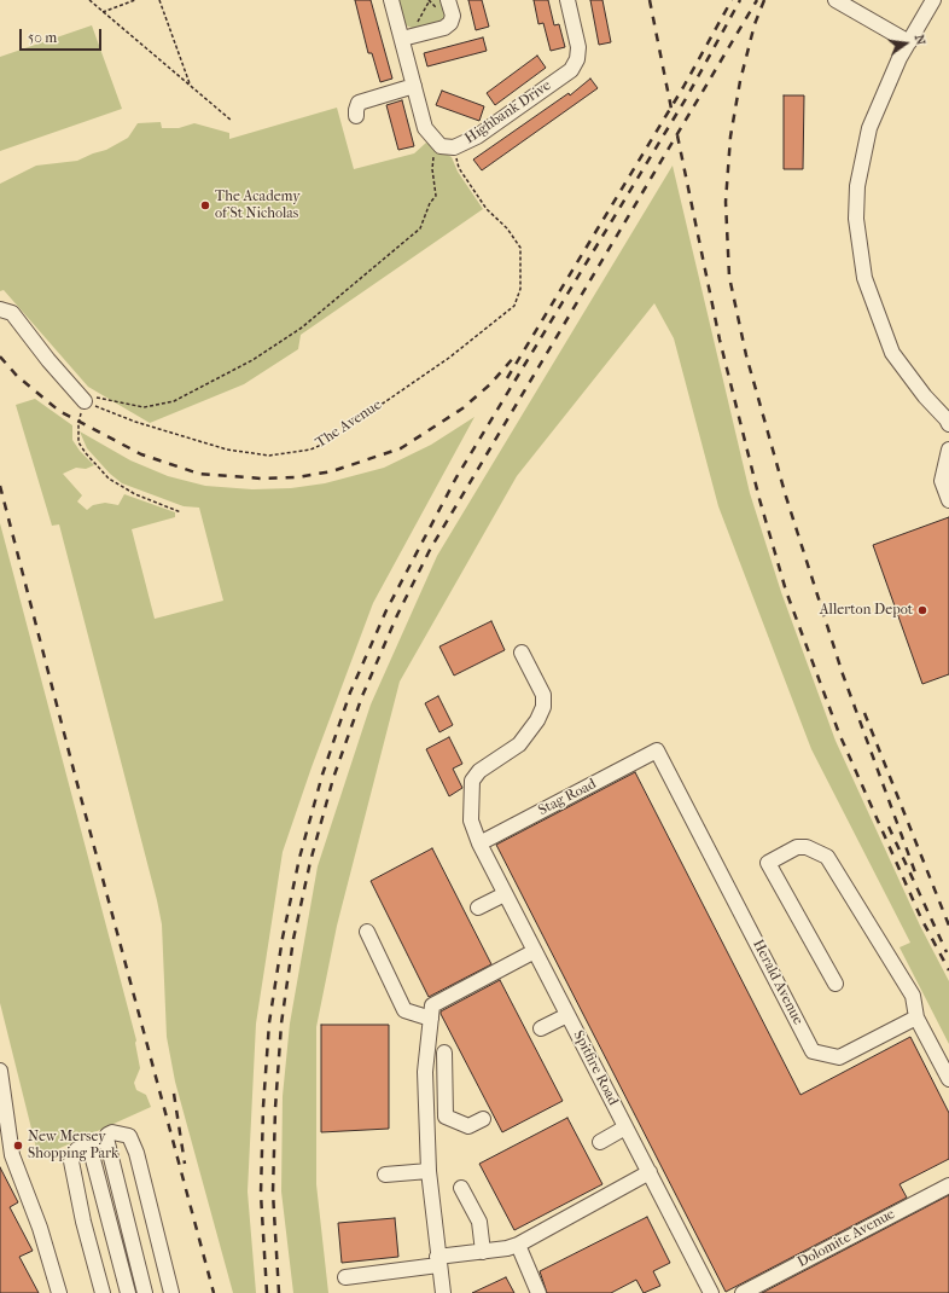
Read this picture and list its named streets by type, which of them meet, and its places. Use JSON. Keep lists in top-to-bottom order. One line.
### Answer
{"streets":{"street":["Highbank Drive","Stag Road","Herald Avenue","Spitfire Road","Dolomite Avenue"],"path":["The Avenue"]},"crossings":[["Highbank Drive","The Avenue"],["Stag Road","Herald Avenue"],["Stag Road","Spitfire Road"]],"places":["The Academy of St Nicholas","Allerton Depot","New Mersey Shopping Park"],"scale_bar":"50 m","north":"right"}
